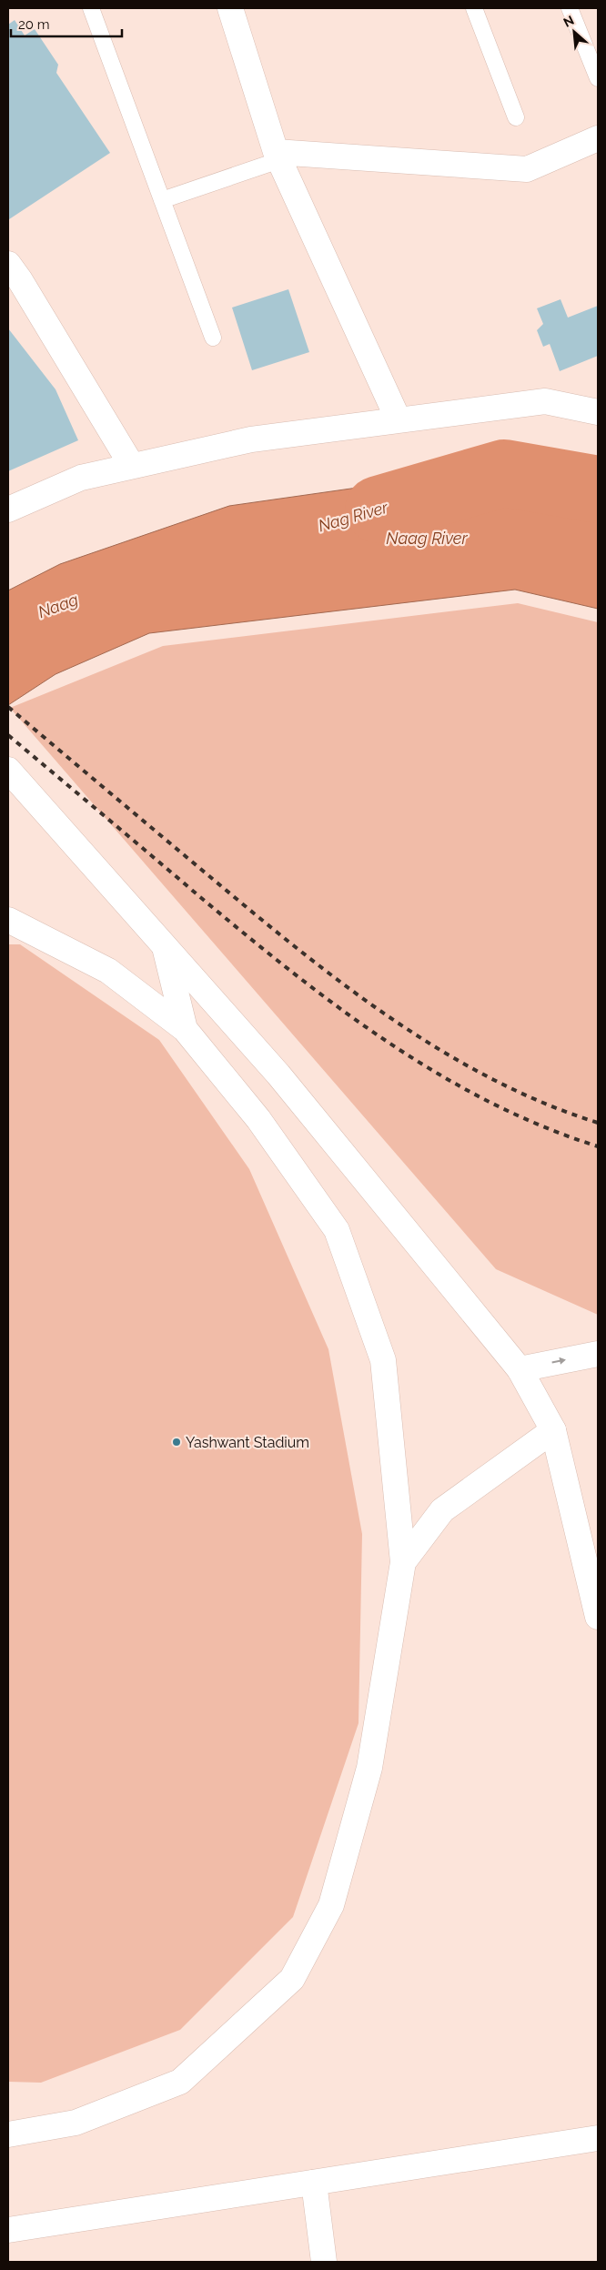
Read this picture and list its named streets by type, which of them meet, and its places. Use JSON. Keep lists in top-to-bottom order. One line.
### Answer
{"water":["Nag River","Naag River","Naag"],"places":["Yashwant Stadium"],"scale_bar":"20 m","north":"top left"}
